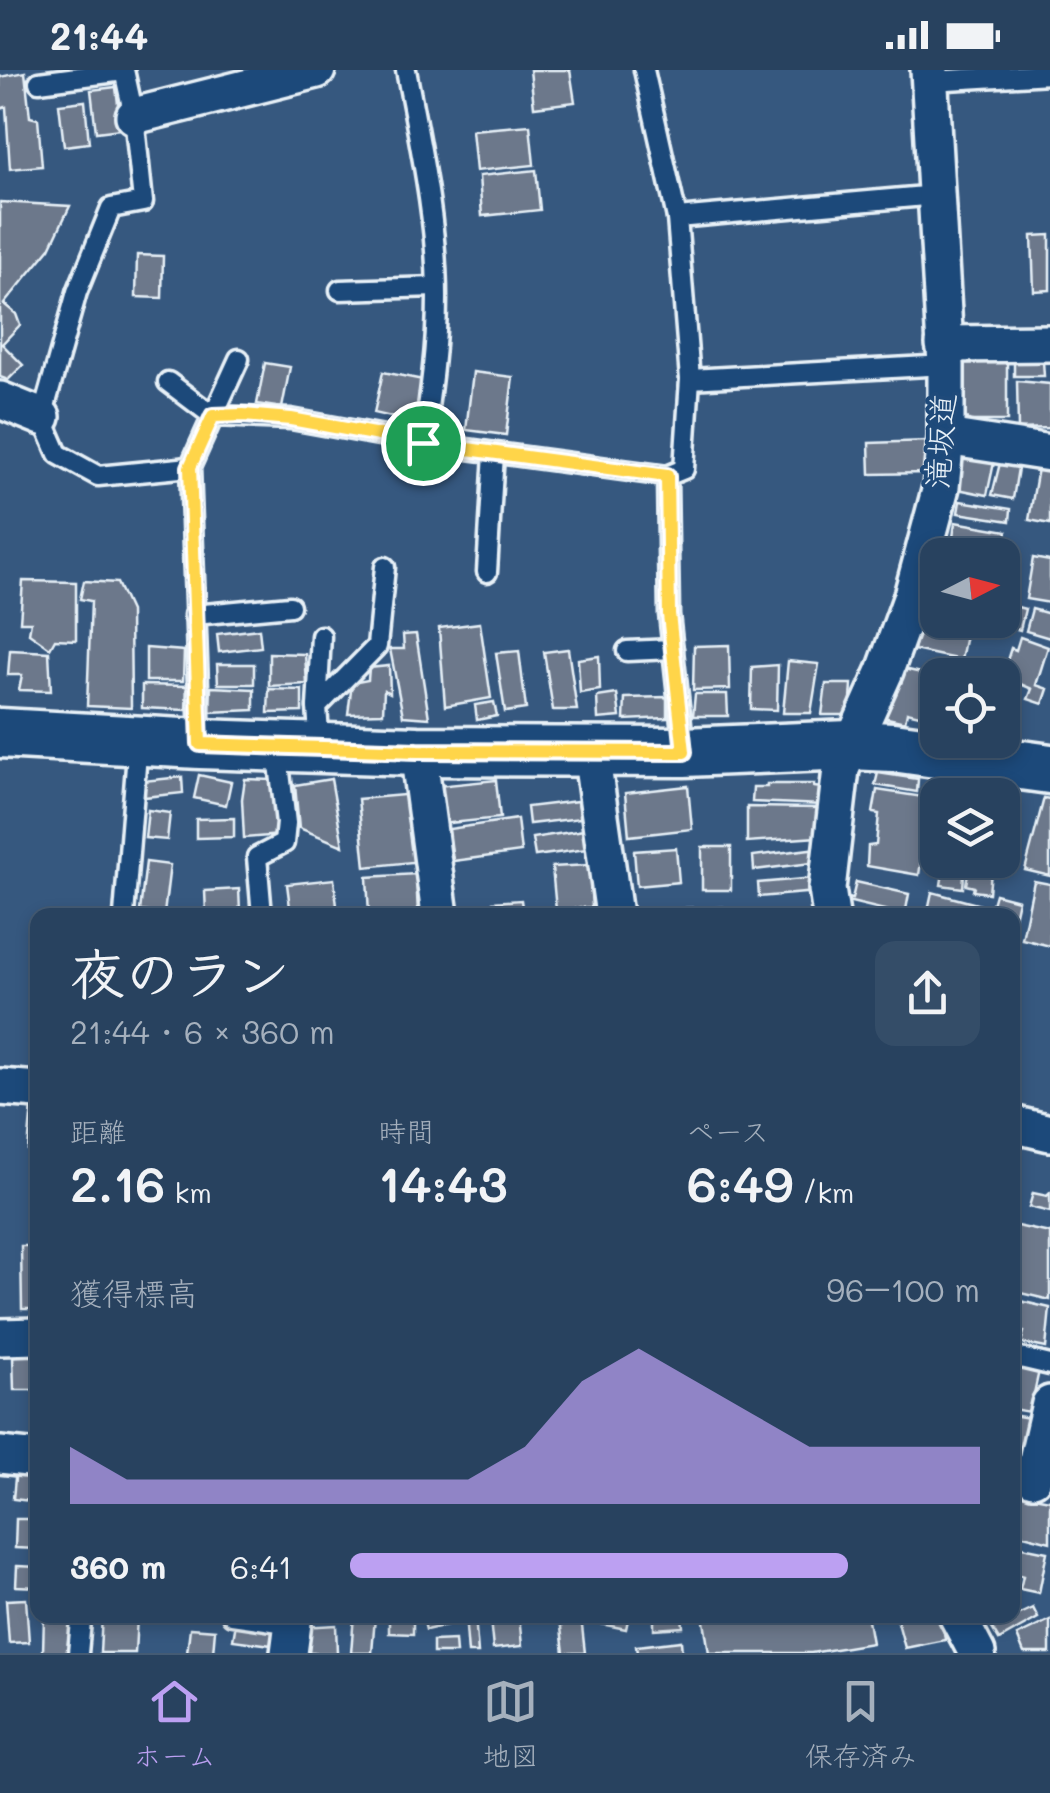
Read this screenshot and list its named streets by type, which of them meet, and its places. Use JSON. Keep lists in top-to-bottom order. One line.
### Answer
{"streets":{"street":["滝坂道"]},"north":"right","page":{"status":"21:44","heading":["夜のラン","21:44 · 6 × 360 m"],"stats":[["距離","2.16 km"],["時間","14:43"],["ペース","6:49 /km"]],"chart":["獲得標高","96–100 m"],"list":[{"name":"360 m","note":"6:41"}],"tabs":["ホーム","地図","保存済み"]}}
